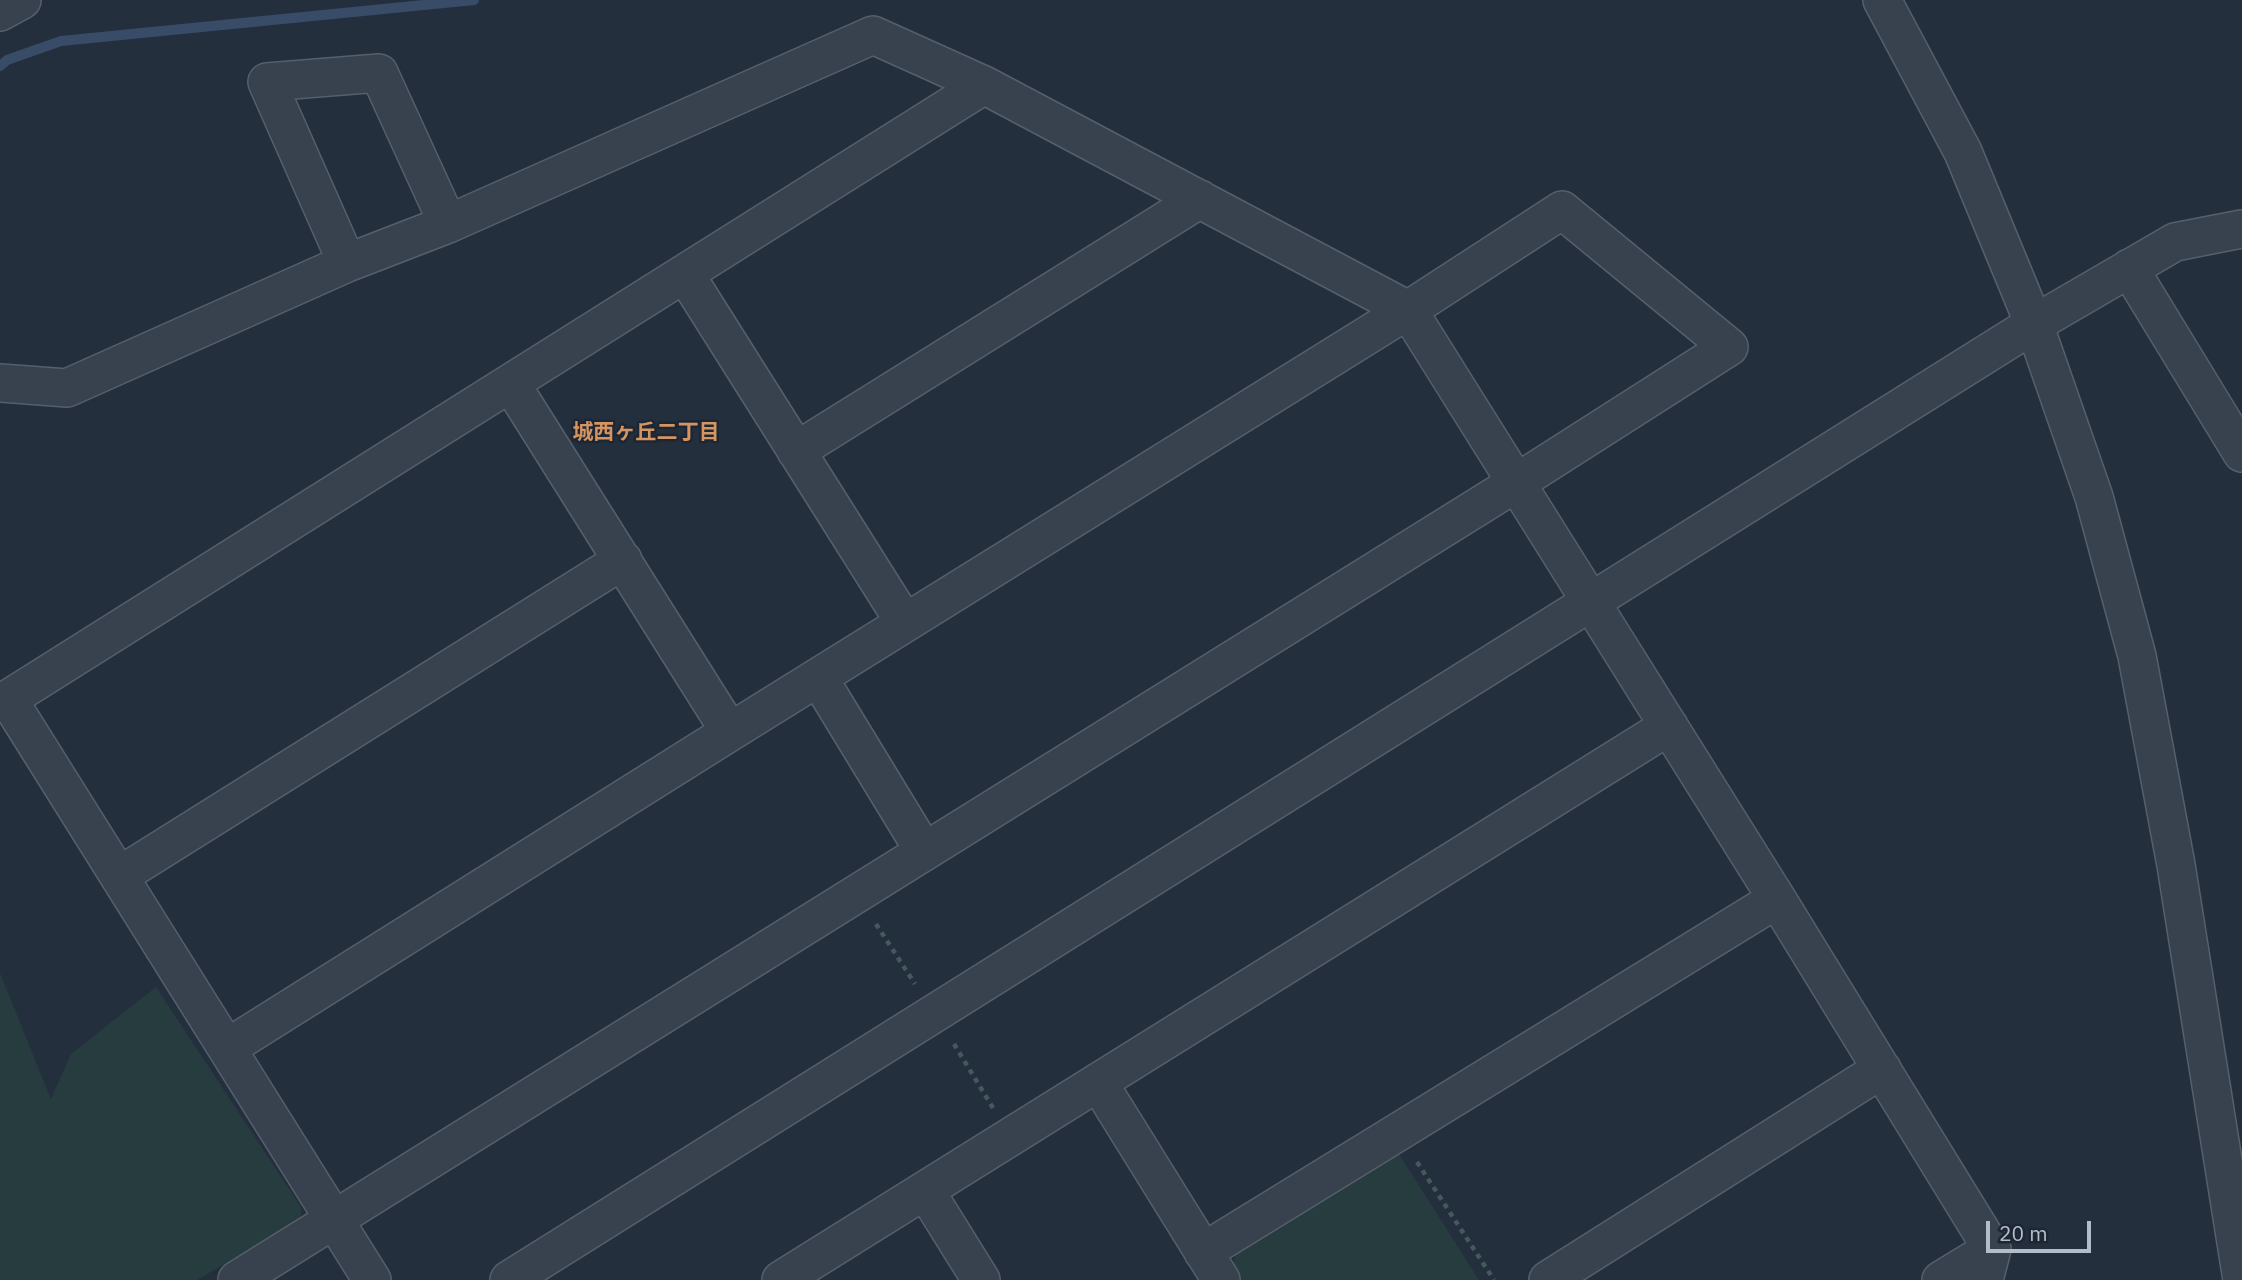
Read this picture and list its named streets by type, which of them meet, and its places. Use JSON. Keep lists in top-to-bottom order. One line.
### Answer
{"districts":["城西ヶ丘二丁目"],"scale_bar":"20 m"}
